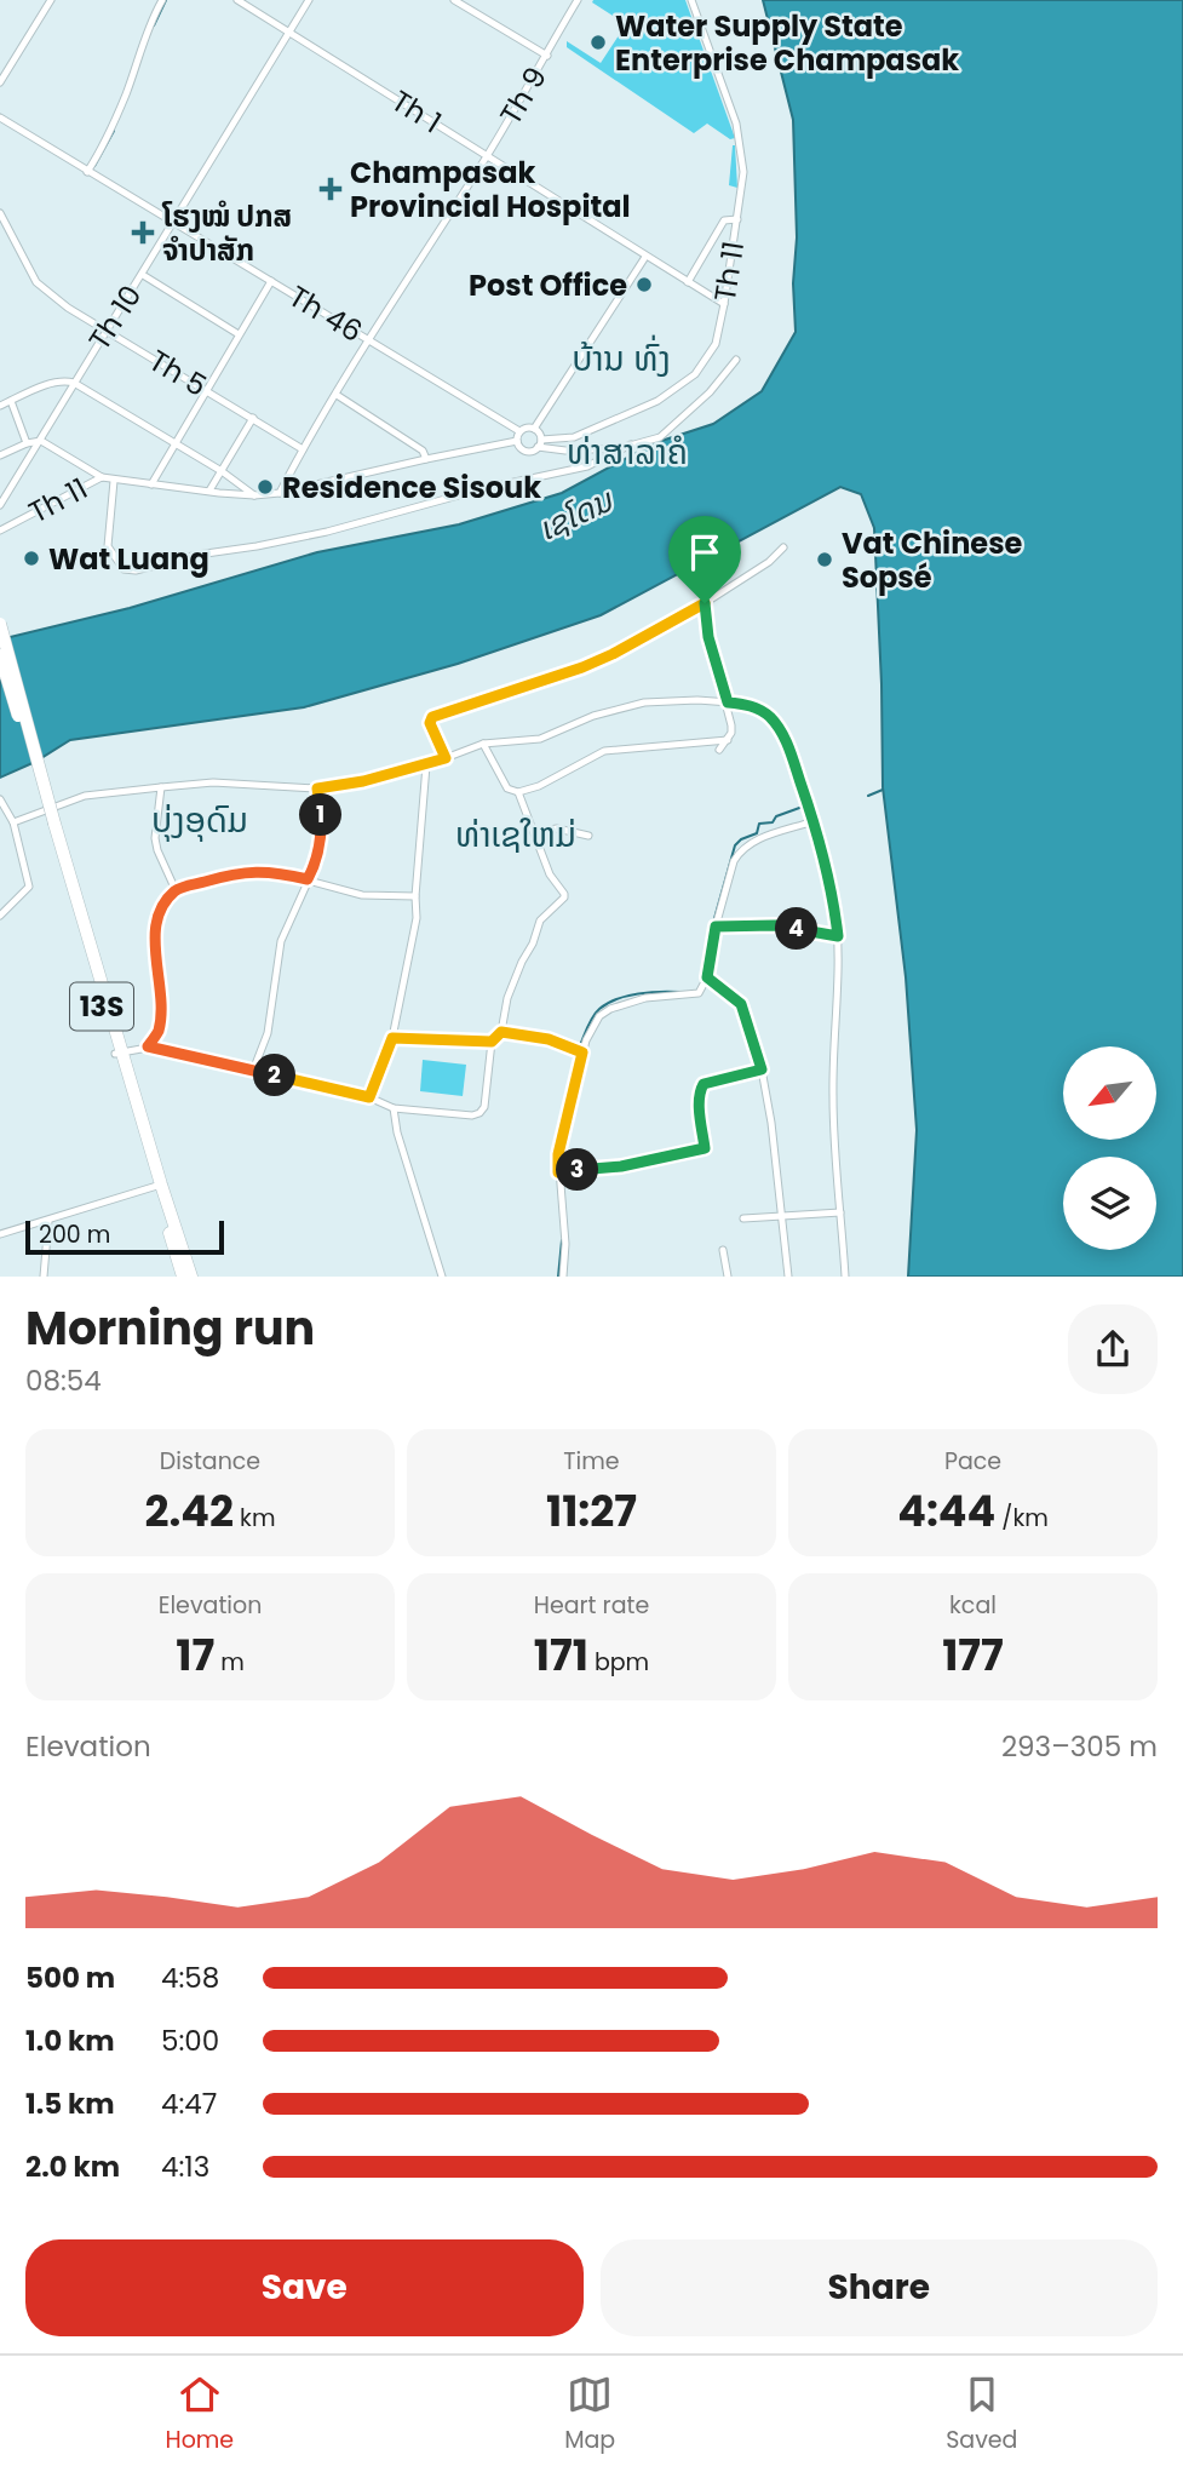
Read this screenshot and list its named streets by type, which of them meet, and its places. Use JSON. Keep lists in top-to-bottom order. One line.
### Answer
{"streets":{"highway":["13S"],"street":["Th 9","Th 1","Th 11","Th 46","Th 10","Th 5"]},"crossings":[["Th 9","Th 1"],["Th 9","Th 11"],["Th 9","Th 46"],["Th 9","Th 5"],["Th 1","Th 11"],["Th 1","Th 10"],["Th 11","Th 46"],["Th 46","Th 10"],["Th 10","Th 5"]],"districts":["ບ້ານ ທົ່ງ","ທ່າສາລາຄໍ","ບຸ່ງອຸດົມ","ທ່າເຊໃຫມ່"],"water":["ເຊໂດນ"],"places":{"other":["Water Supply State Enterprise Champasak","Post Office","Residence Sisouk","Wat Luang","Vat Chinese Sopsé"],"health":["Champasak Provincial Hospital","ໂຮງໝໍ ປກສ ຈຳປາສັກ"]},"scale_bar":"200 m","north":"bottom left","page":{"pins":["1","4","2","3"],"scale":"200 m","heading":["Morning run","08:54"],"stats":[["Distance","2.42 km"],["Time","11:27"],["Pace","4:44 /km"],["Elevation","17 m"],["Heart rate","171 bpm"],["kcal","177"]],"chart":["Elevation","293–305 m"],"list":[{"name":"500 m","note":"4:58"},{"name":"1.0 km","note":"5:00"},{"name":"1.5 km","note":"4:47"},{"name":"2.0 km","note":"4:13"}],"buttons":["Save","Share"],"tabs":["Home","Map","Saved"]}}
